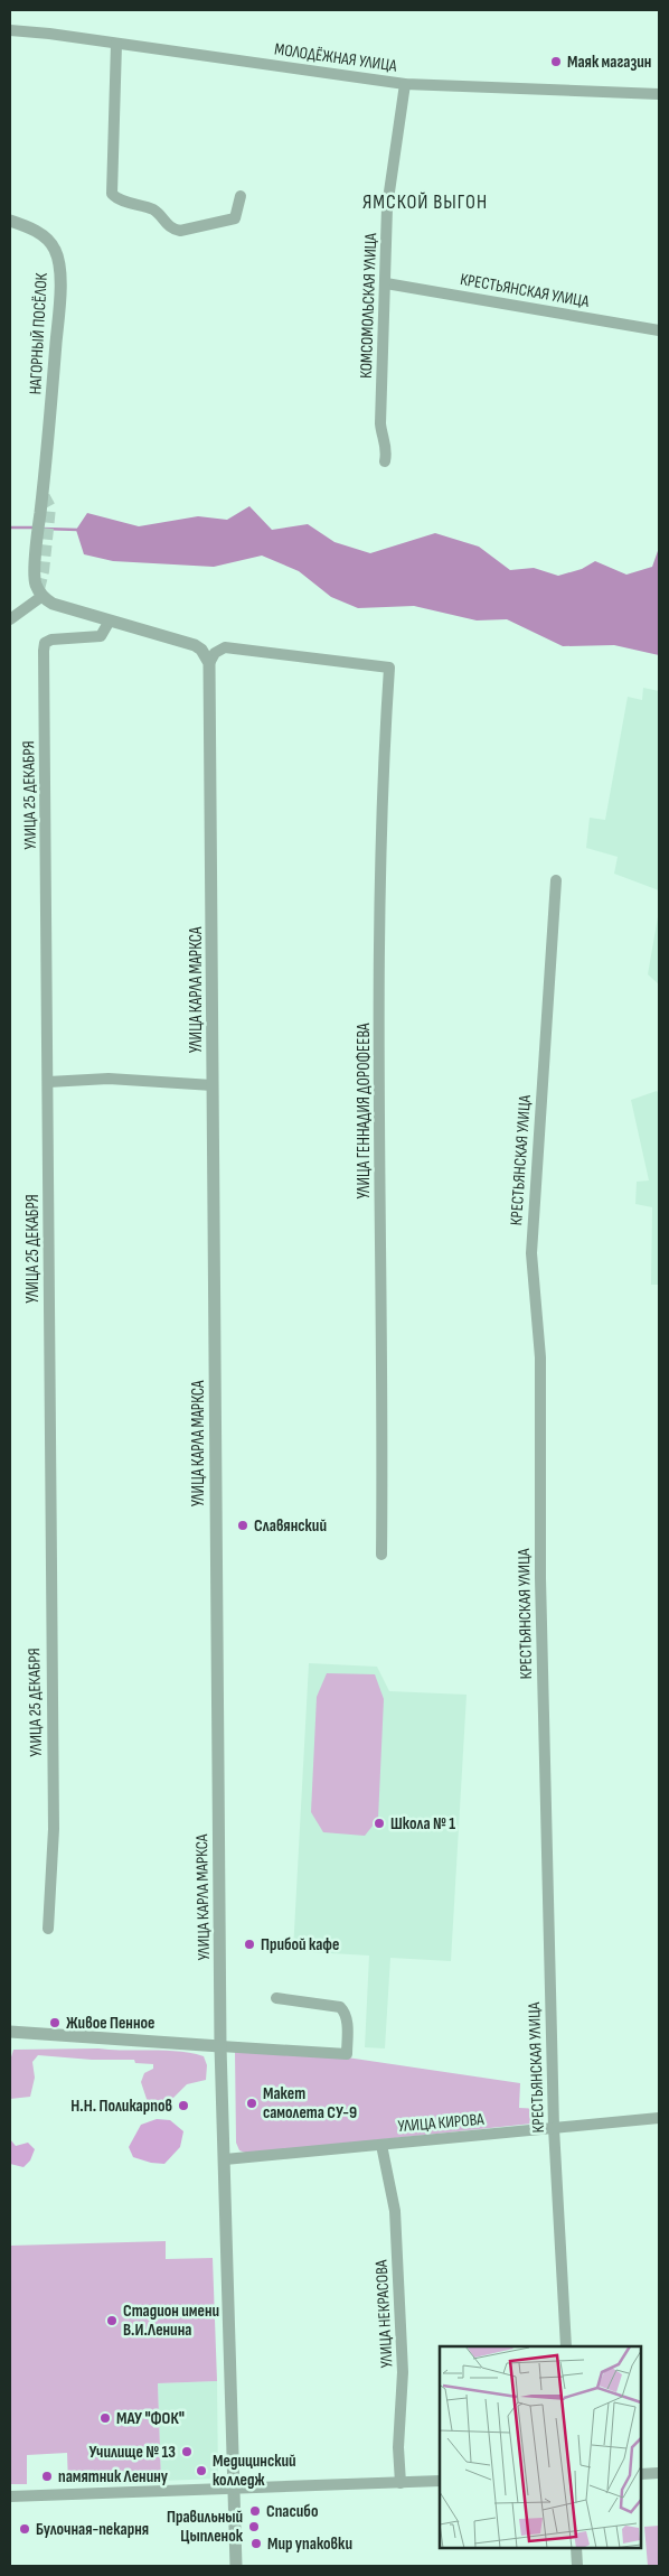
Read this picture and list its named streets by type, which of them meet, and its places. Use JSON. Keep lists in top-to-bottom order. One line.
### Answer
{"streets":{"street":["МОЛОДЁЖНАЯ УЛИЦА","КРЕСТЬЯНСКАЯ УЛИЦА","КОМСОМОЛЬСКАЯ УЛИЦА","НАГОРНЫЙ ПОСЁЛОК","УЛИЦА 25 ДЕКАБРЯ","УЛИЦА КАРЛА МАРКСА","УЛИЦА ГЕННАДИЯ ДОРОФЕЕВА","УЛИЦА КИРОВА","УЛИЦА НЕКРАСОВА"]},"crossings":[["МОЛОДЁЖНАЯ УЛИЦА","КОМСОМОЛЬСКАЯ УЛИЦА"],["КРЕСТЬЯНСКАЯ УЛИЦА","КОМСОМОЛЬСКАЯ УЛИЦА"],["КРЕСТЬЯНСКАЯ УЛИЦА","УЛИЦА КИРОВА"],["УЛИЦА КАРЛА МАРКСА","УЛИЦА ГЕННАДИЯ ДОРОФЕЕВА"],["УЛИЦА КАРЛА МАРКСА","УЛИЦА КИРОВА"],["УЛИЦА КИРОВА","УЛИЦА НЕКРАСОВА"]],"districts":["ЯМСКОЙ ВЫГОН"],"places":["Маяк магазин","Славянский","Школа № 1","Прибой кафе","Живое Пенное","Макет самолета СУ-9","Н.Н. Поликарпов","Стадион имени В.И.Ленина","МАУ \"ФОК\"","Училище № 13","Медицинский колледж","памятник Ленину","Спасибо","Правильный Цыпленок","Булочная-пекарня","Мир упаковки"]}
